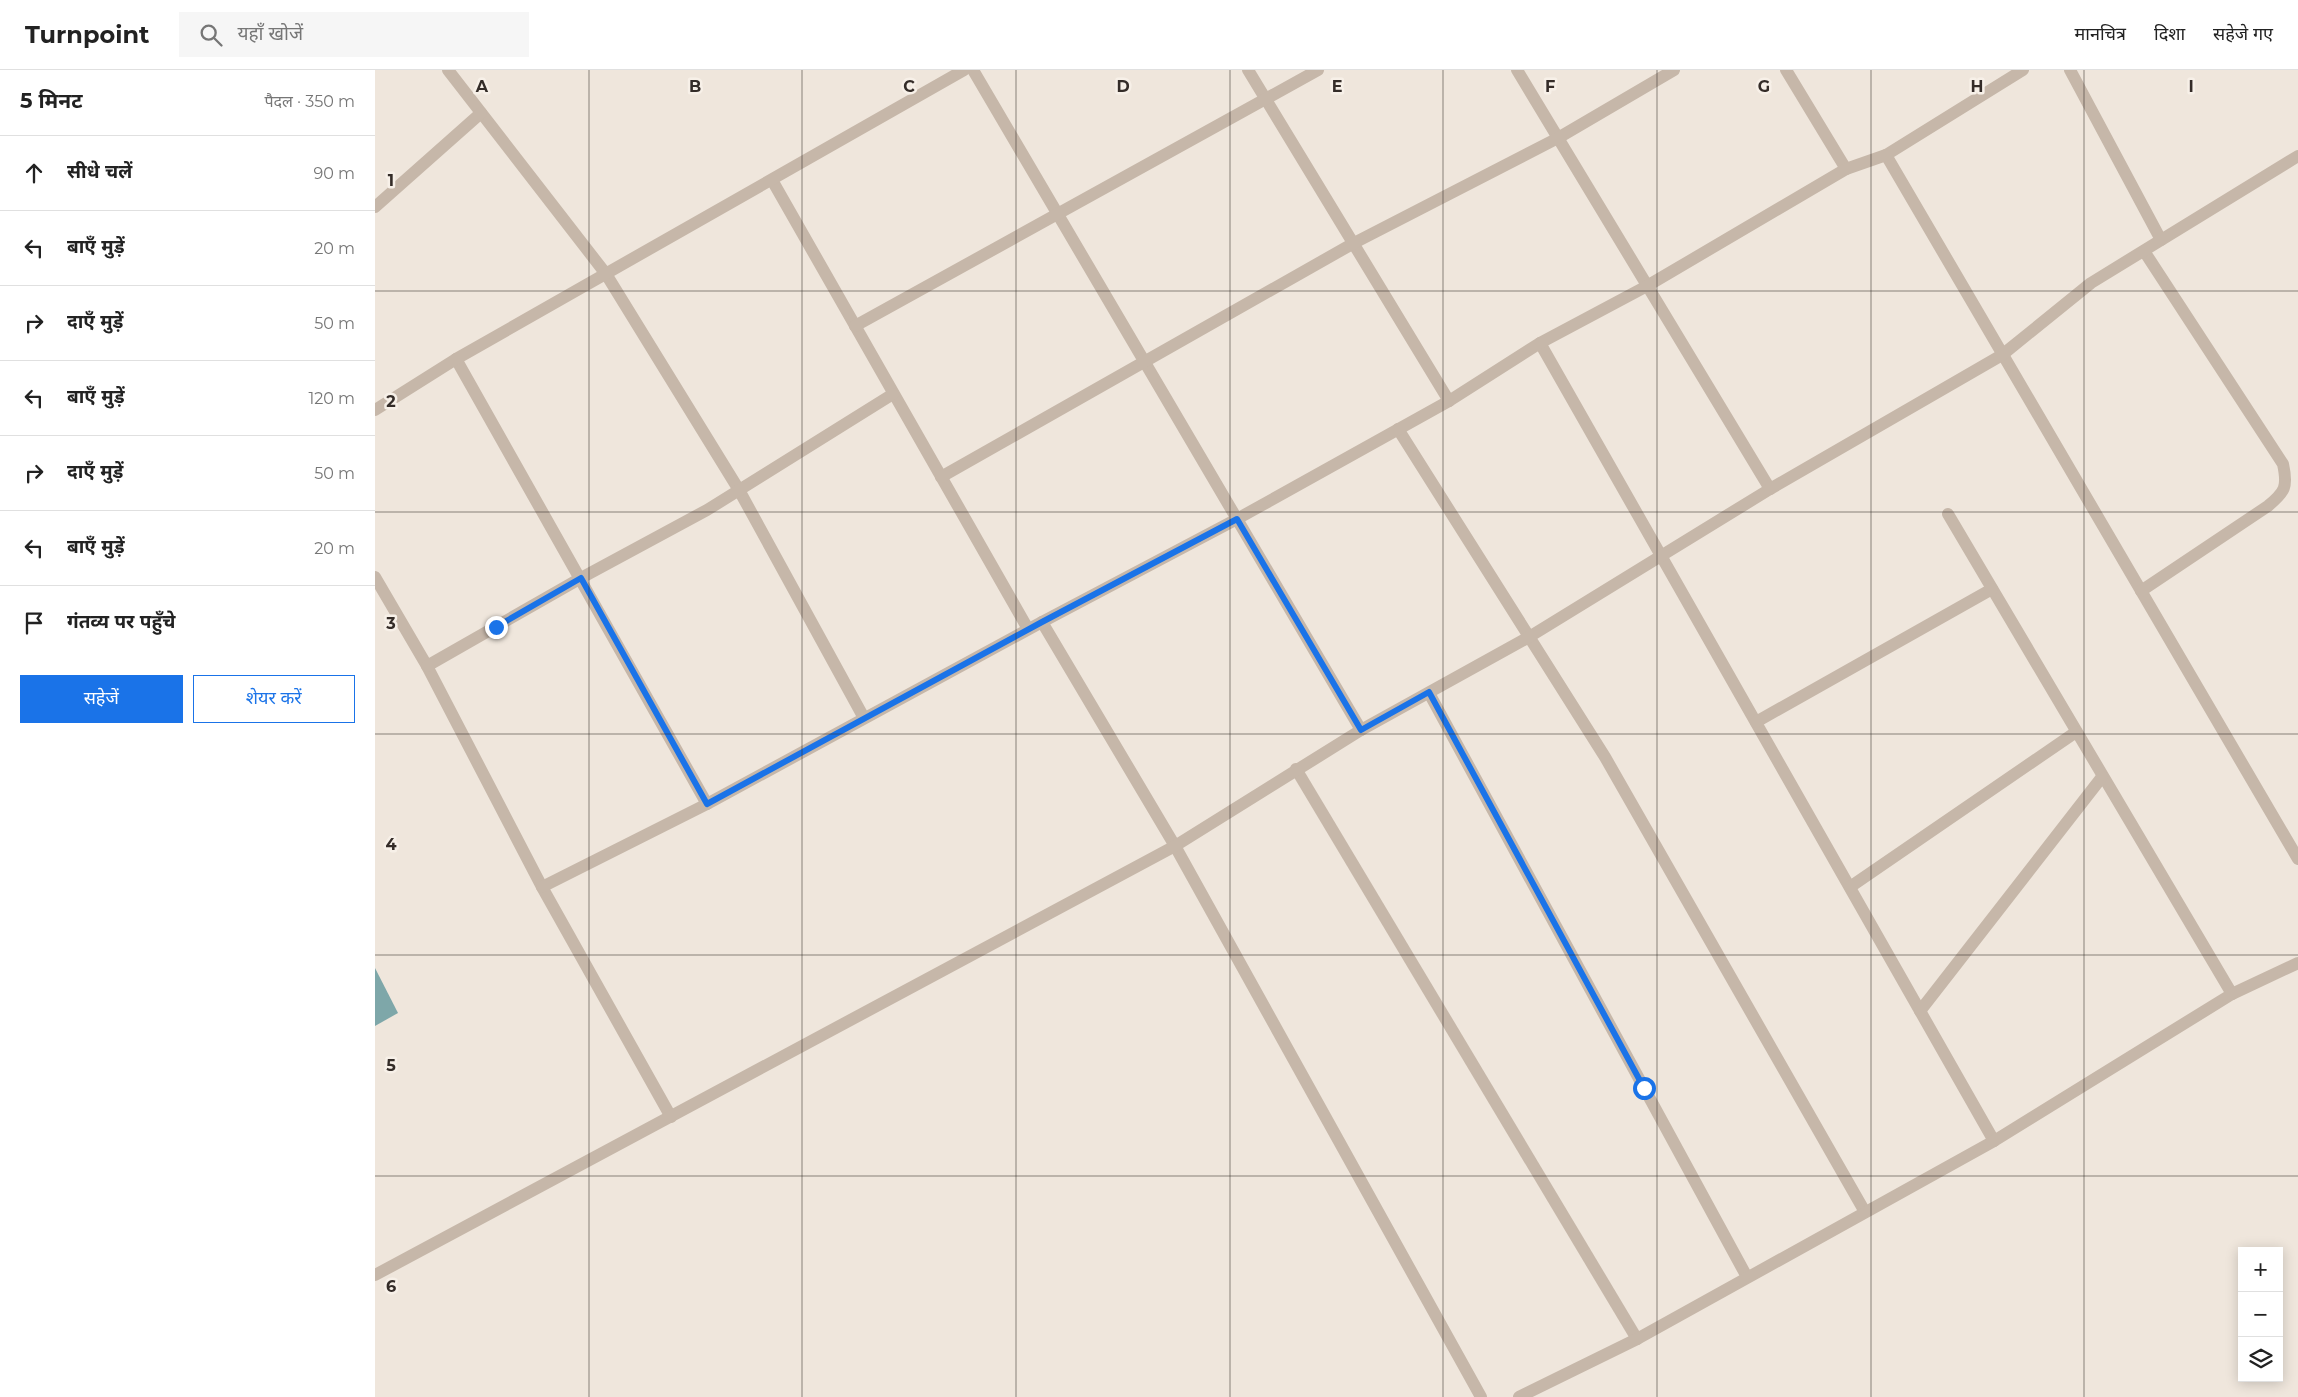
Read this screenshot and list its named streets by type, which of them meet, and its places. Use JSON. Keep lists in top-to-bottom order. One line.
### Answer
{"page":{"header":"Turnpoint","search":"यहाँ खोजें","nav":["मानचित्र","दिशा","सहेजे गए"],"heading":["5 मिनट","पैदल · 350 m"],"list":[["सीधे चलें","90 m"],["बाएँ मुड़ें","20 m"],["दाएँ मुड़ें","50 m"],["बाएँ मुड़ें","120 m"],["दाएँ मुड़ें","50 m"],["बाएँ मुड़ें","20 m"],"गंतव्य पर पहुँचे"],"buttons":["सहेजें","शेयर करें"],"map_buttons":["+","−"]},"grid":{"columns":["A","B","C","D","E","F","G","H","I"],"rows":["1","2","3","4","5","6"]}}
